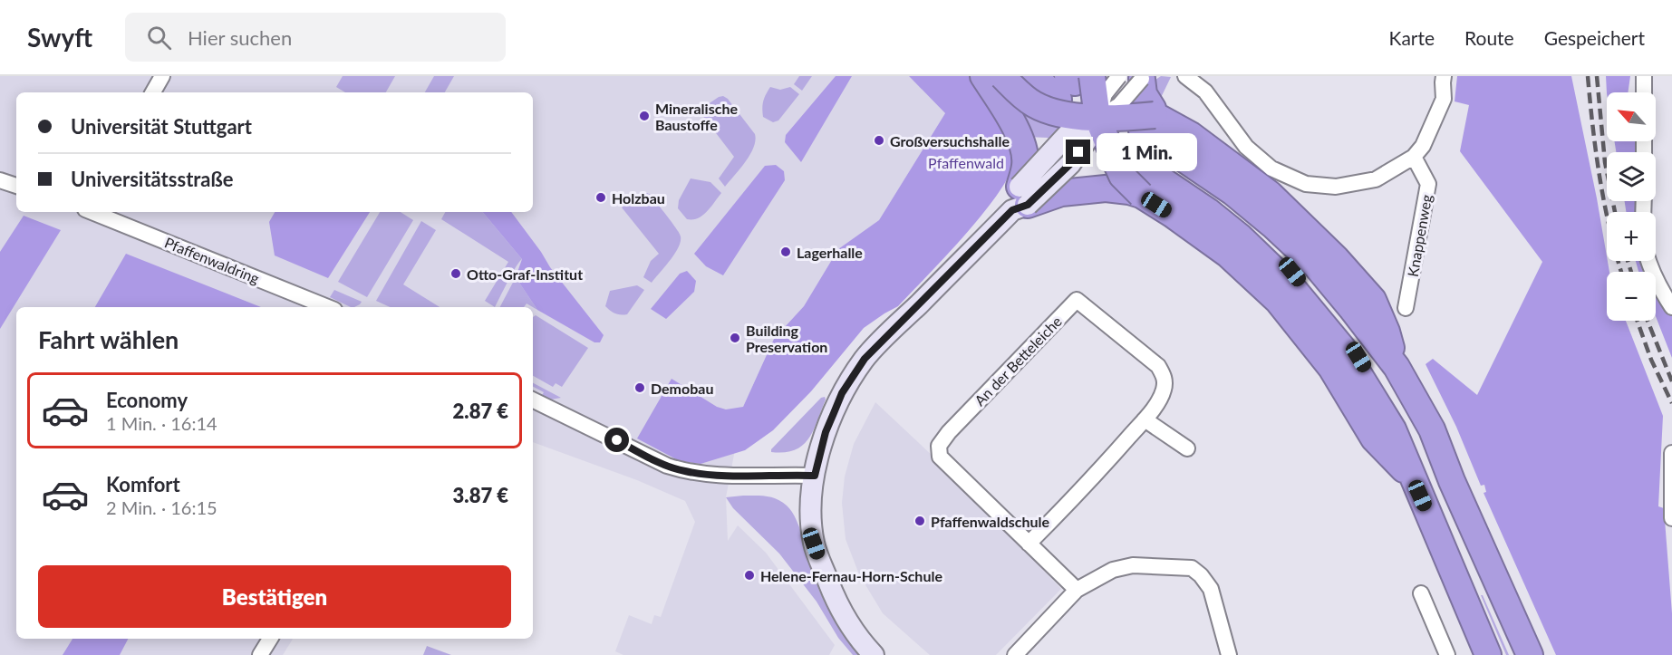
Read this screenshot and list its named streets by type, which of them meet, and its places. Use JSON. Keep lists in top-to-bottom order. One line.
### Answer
{"streets":{"street":["Knappenweg","Pfaffenwaldring","An der Betteleiche"]},"parks":["Pfaffenwald"],"places":["Mineralische Baustoffe","Großversuchshalle","Holzbau","Lagerhalle","Otto-Graf-Institut","Building Preservation","Demobau","Pfaffenwaldschule","Helene-Fernau-Horn-Schule"],"north":"top left","page":{"header":"Swyft","search":"Hier suchen","nav":["Karte","Route","Gespeichert"],"map_buttons":["+","−"],"banner":["Universität Stuttgart","Universitätsstraße"],"bubble":"1 Min.","heading":"Fahrt wählen","list":[{"name":"Economy","note":"1 Min. · 16:14","value":"2.87 €"},{"name":"Komfort","note":"2 Min. · 16:15","value":"3.87 €"}],"buttons":"Bestätigen"}}
